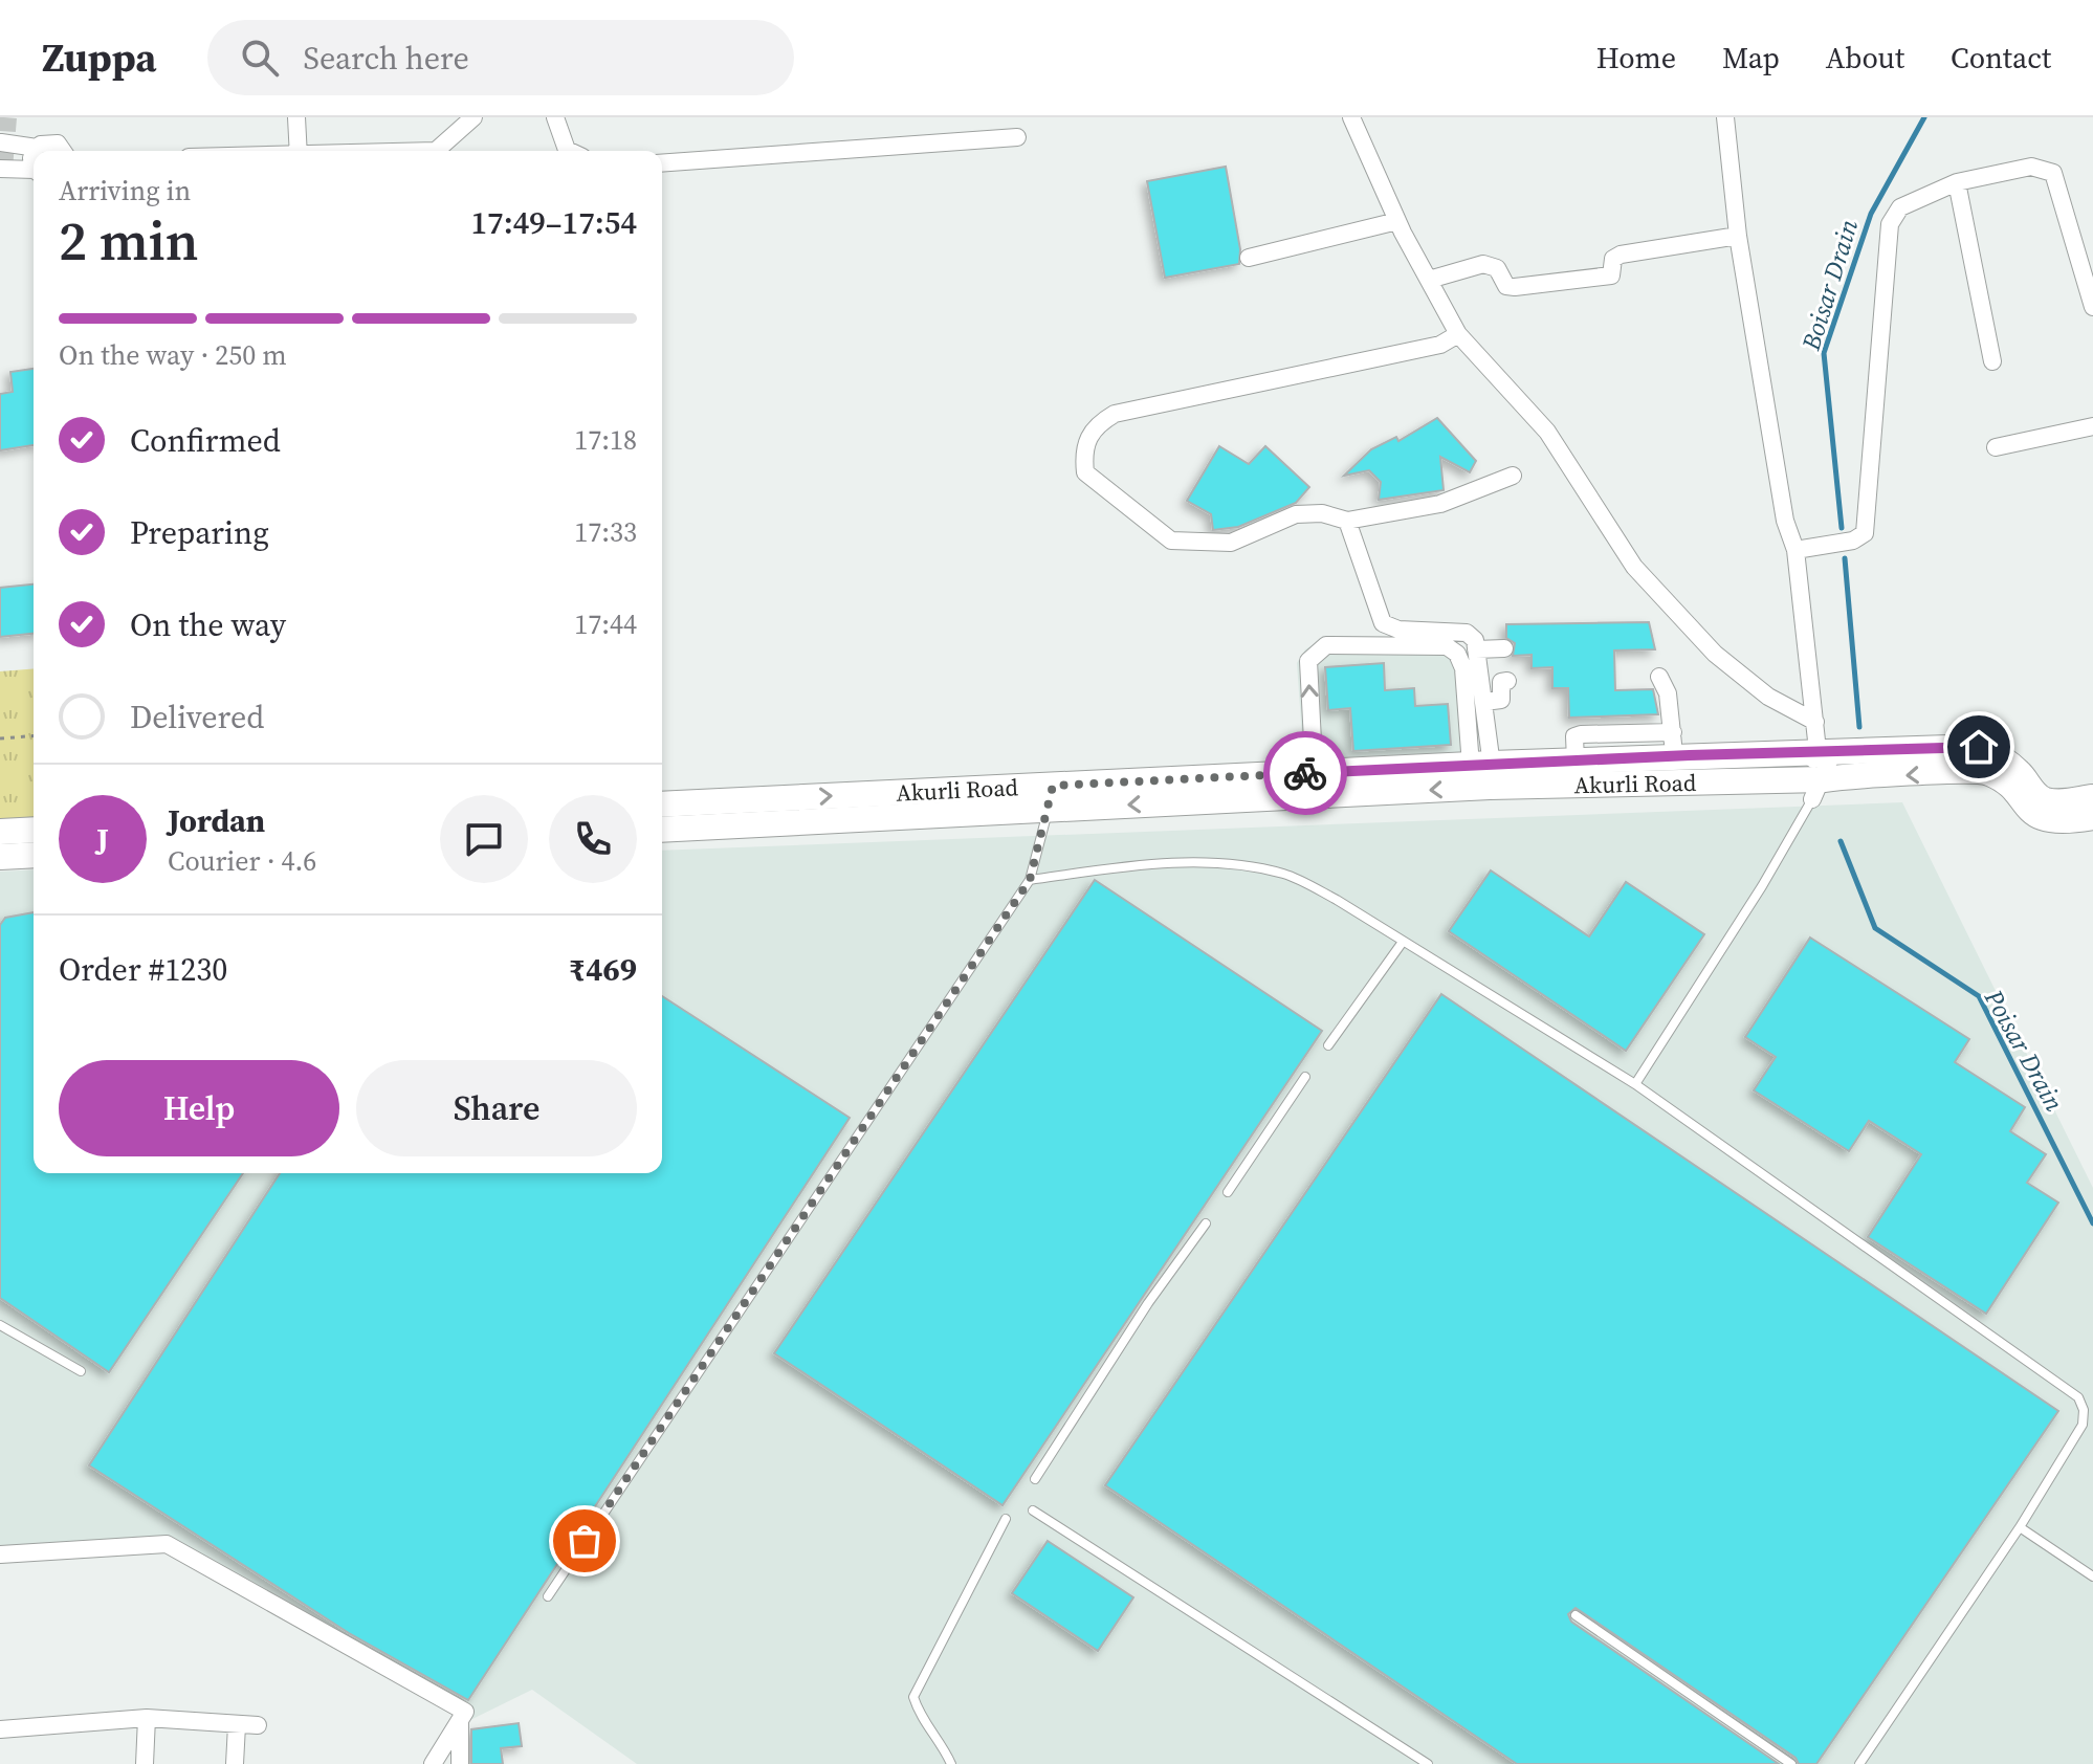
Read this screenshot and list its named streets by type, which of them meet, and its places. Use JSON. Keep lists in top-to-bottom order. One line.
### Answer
{"streets":{"street":["Akurli Road"]},"water":["Boisar Drain","Poisar Drain"],"page":{"header":"Zuppa","search":"Search here","nav":["Home","Map","About","Contact"],"heading":["2 min","Arriving in","17:49–17:54"],"panel":["Jordan","Courier · 4.6","Order #1230","₹469"],"bar":"On the way · 250 m","list":[["Confirmed","17:18"],["Preparing","17:33"],["On the way","17:44"],"Delivered"],"round":"J","buttons":["Help","Share"]}}
